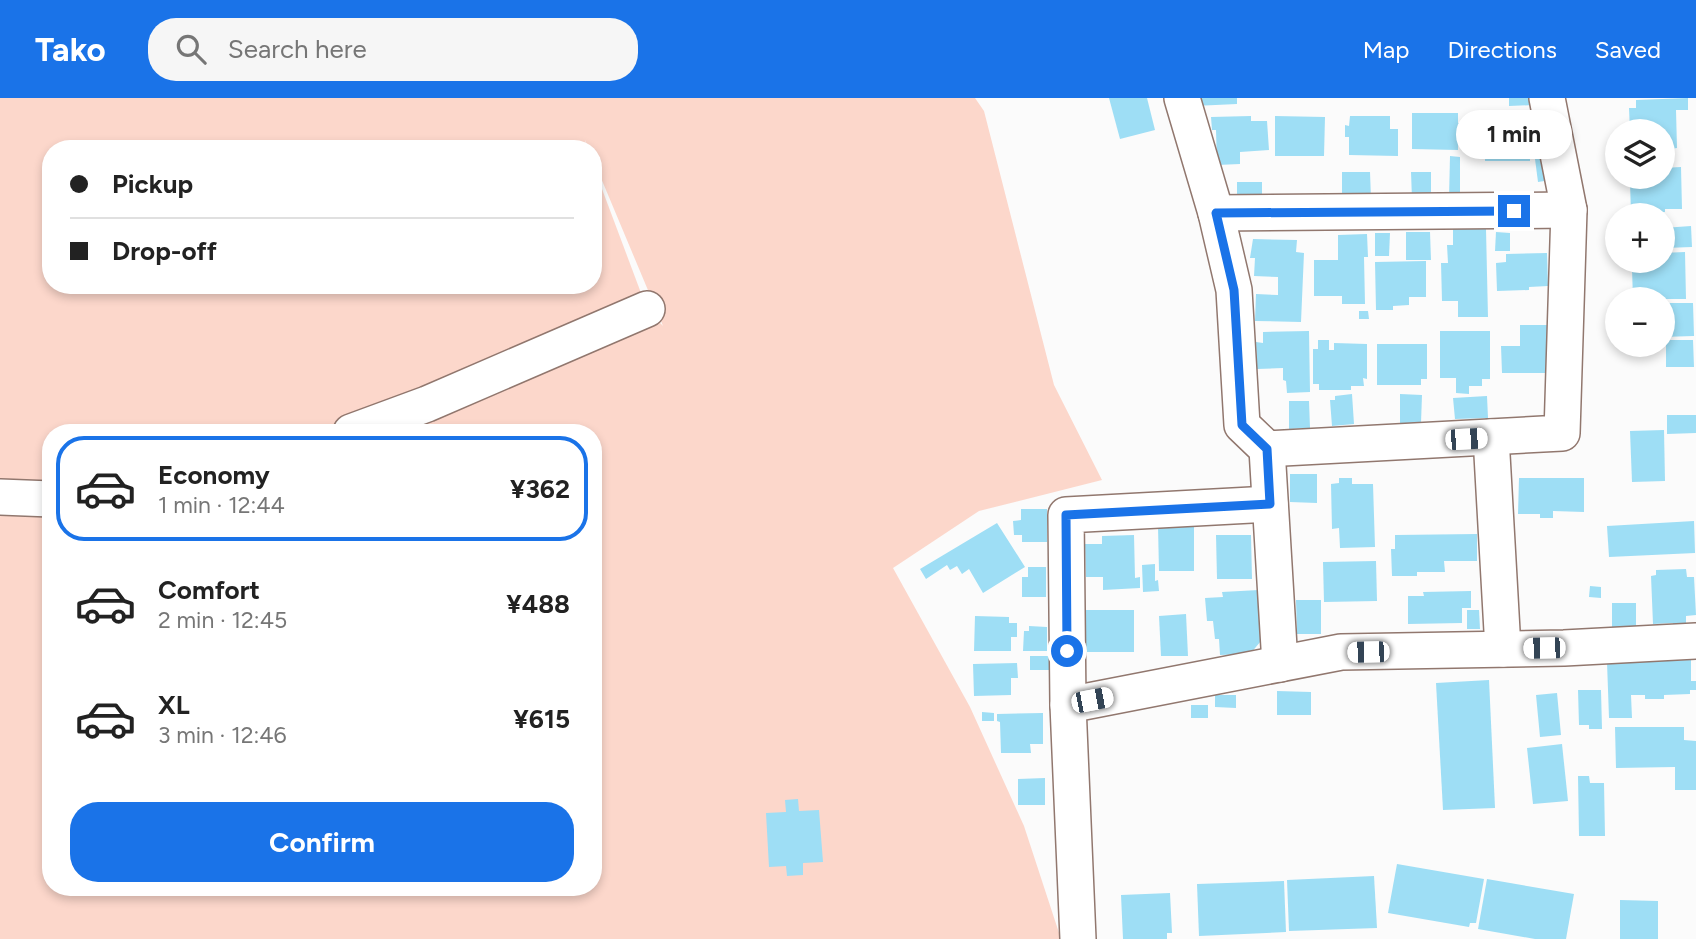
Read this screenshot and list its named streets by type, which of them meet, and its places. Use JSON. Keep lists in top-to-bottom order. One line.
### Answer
{"page":{"header":"Tako","search":"Search here","nav":["Map","Directions","Saved"],"bubble":"1 min","map_buttons":["+","−"],"banner":["Pickup","Drop-off"],"list":[{"name":"Economy","note":"1 min · 12:44","value":"¥362"},{"name":"Comfort","note":"2 min · 12:45","value":"¥488"},{"name":"XL","note":"3 min · 12:46","value":"¥615"}],"buttons":"Confirm"}}
